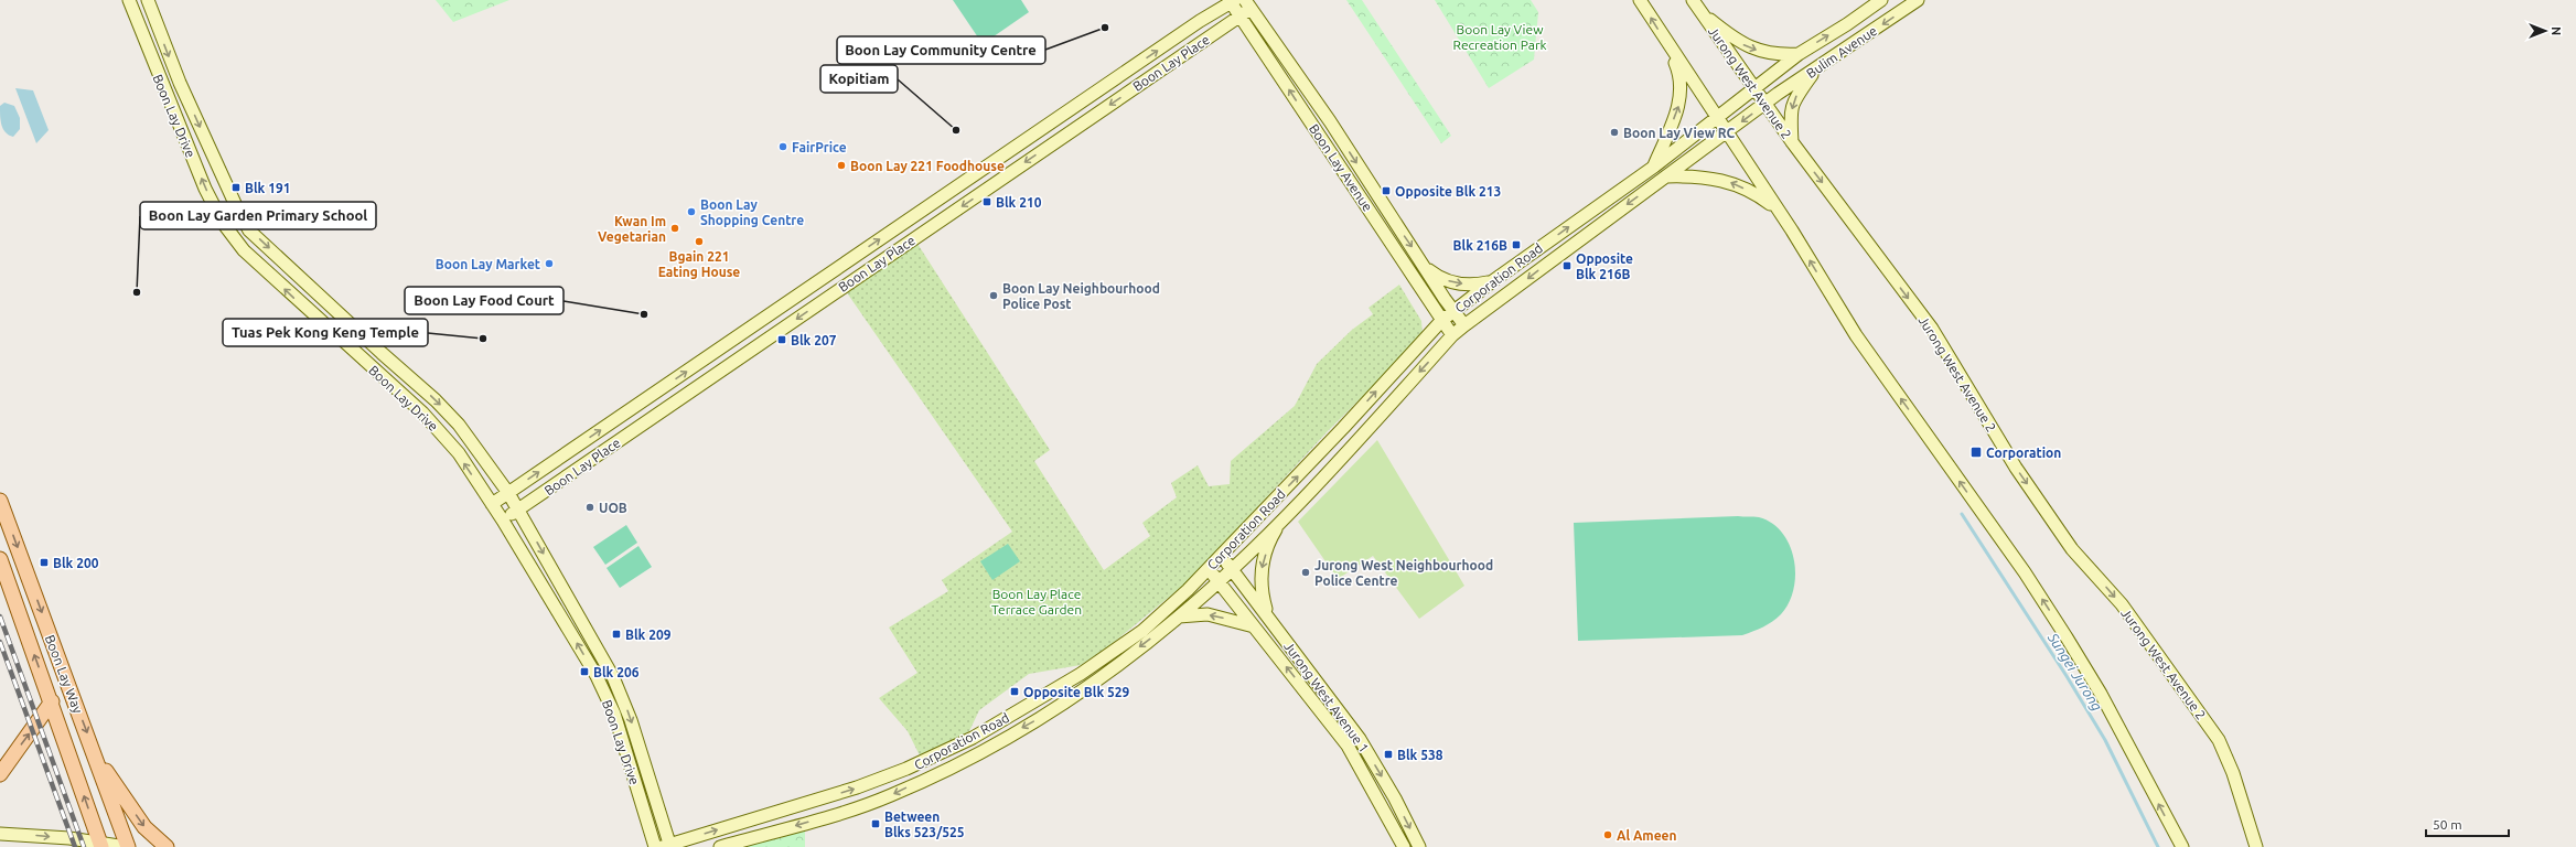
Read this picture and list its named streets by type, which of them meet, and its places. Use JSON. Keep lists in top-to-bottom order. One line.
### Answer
{"streets":{"main road":["Boon Lay Way"],"street":["Bulim Avenue","Boon Lay Place","Jurong West Avenue 2","Boon Lay Drive","Boon Lay Avenue","Corporation Road","Jurong West Avenue 1"]},"crossings":[["Bulim Avenue","Jurong West Avenue 2"],["Bulim Avenue","Corporation Road"],["Boon Lay Place","Boon Lay Drive"],["Boon Lay Place","Boon Lay Avenue"],["Jurong West Avenue 2","Corporation Road"],["Boon Lay Drive","Corporation Road"],["Boon Lay Avenue","Corporation Road"],["Corporation Road","Jurong West Avenue 1"]],"water":["Sungei Jurong"],"parks":["Boon Lay View Recreation Park","Boon Lay Place Terrace Garden"],"places":{"other":["Boon Lay Community Centre","Kopitiam","Boon Lay View RC","FairPrice","Boon Lay 221 Foodhouse","Boon Lay Shopping Centre","Kwan Im Vegetarian","Bgain 221 Eating House","Boon Lay Market","Boon Lay Garden Primary School","Boon Lay Neighbourhood Police Post","Boon Lay Food Court","Tuas Pek Kong Keng Temple","UOB","Jurong West Neighbourhood Police Centre","Al Ameen"],"transit":["Blk 191","Opposite Blk 213","Blk 210","Blk 216B","Opposite Blk 216B","Blk 207","Corporation","Blk 200","Blk 209","Blk 206","Opposite Blk 529","Blk 538","Between Blks 523/525"]},"scale_bar":"50 m","north":"right"}
